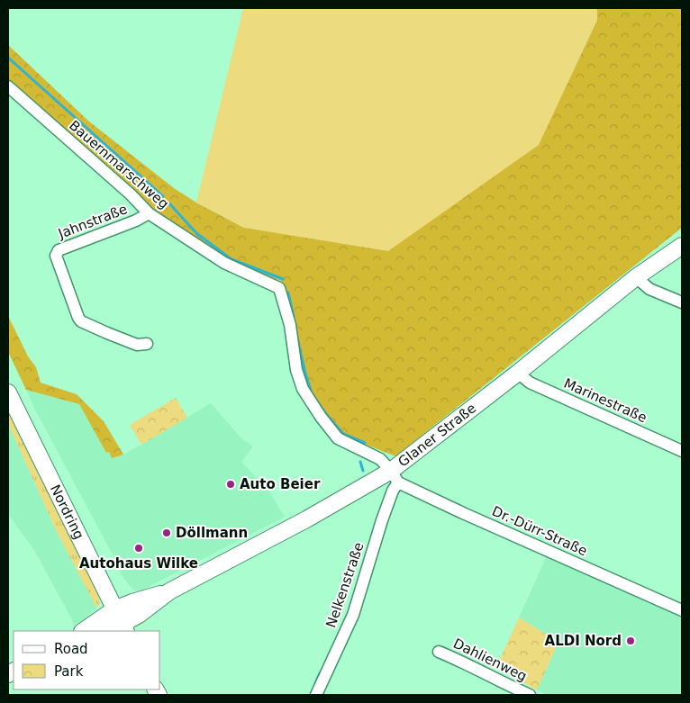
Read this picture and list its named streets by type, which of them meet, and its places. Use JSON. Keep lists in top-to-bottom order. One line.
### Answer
{"streets":{"street":["Bauernmarschweg","Jahnstraße","Marinestraße","Glaner Straße","Nordring","Dr.-Dürr-Straße","Nelkenstraße","Dahlienweg"]},"crossings":[["Bauernmarschweg","Jahnstraße"],["Bauernmarschweg","Glaner Straße"],["Bauernmarschweg","Dr.-Dürr-Straße"],["Bauernmarschweg","Nelkenstraße"],["Marinestraße","Glaner Straße"],["Glaner Straße","Nordring"],["Glaner Straße","Dr.-Dürr-Straße"],["Glaner Straße","Nelkenstraße"],["Dr.-Dürr-Straße","Nelkenstraße"]],"places":["Auto Beier","Döllmann","Autohaus Wilke","ALDI Nord"],"legend":["Road","Park"]}
